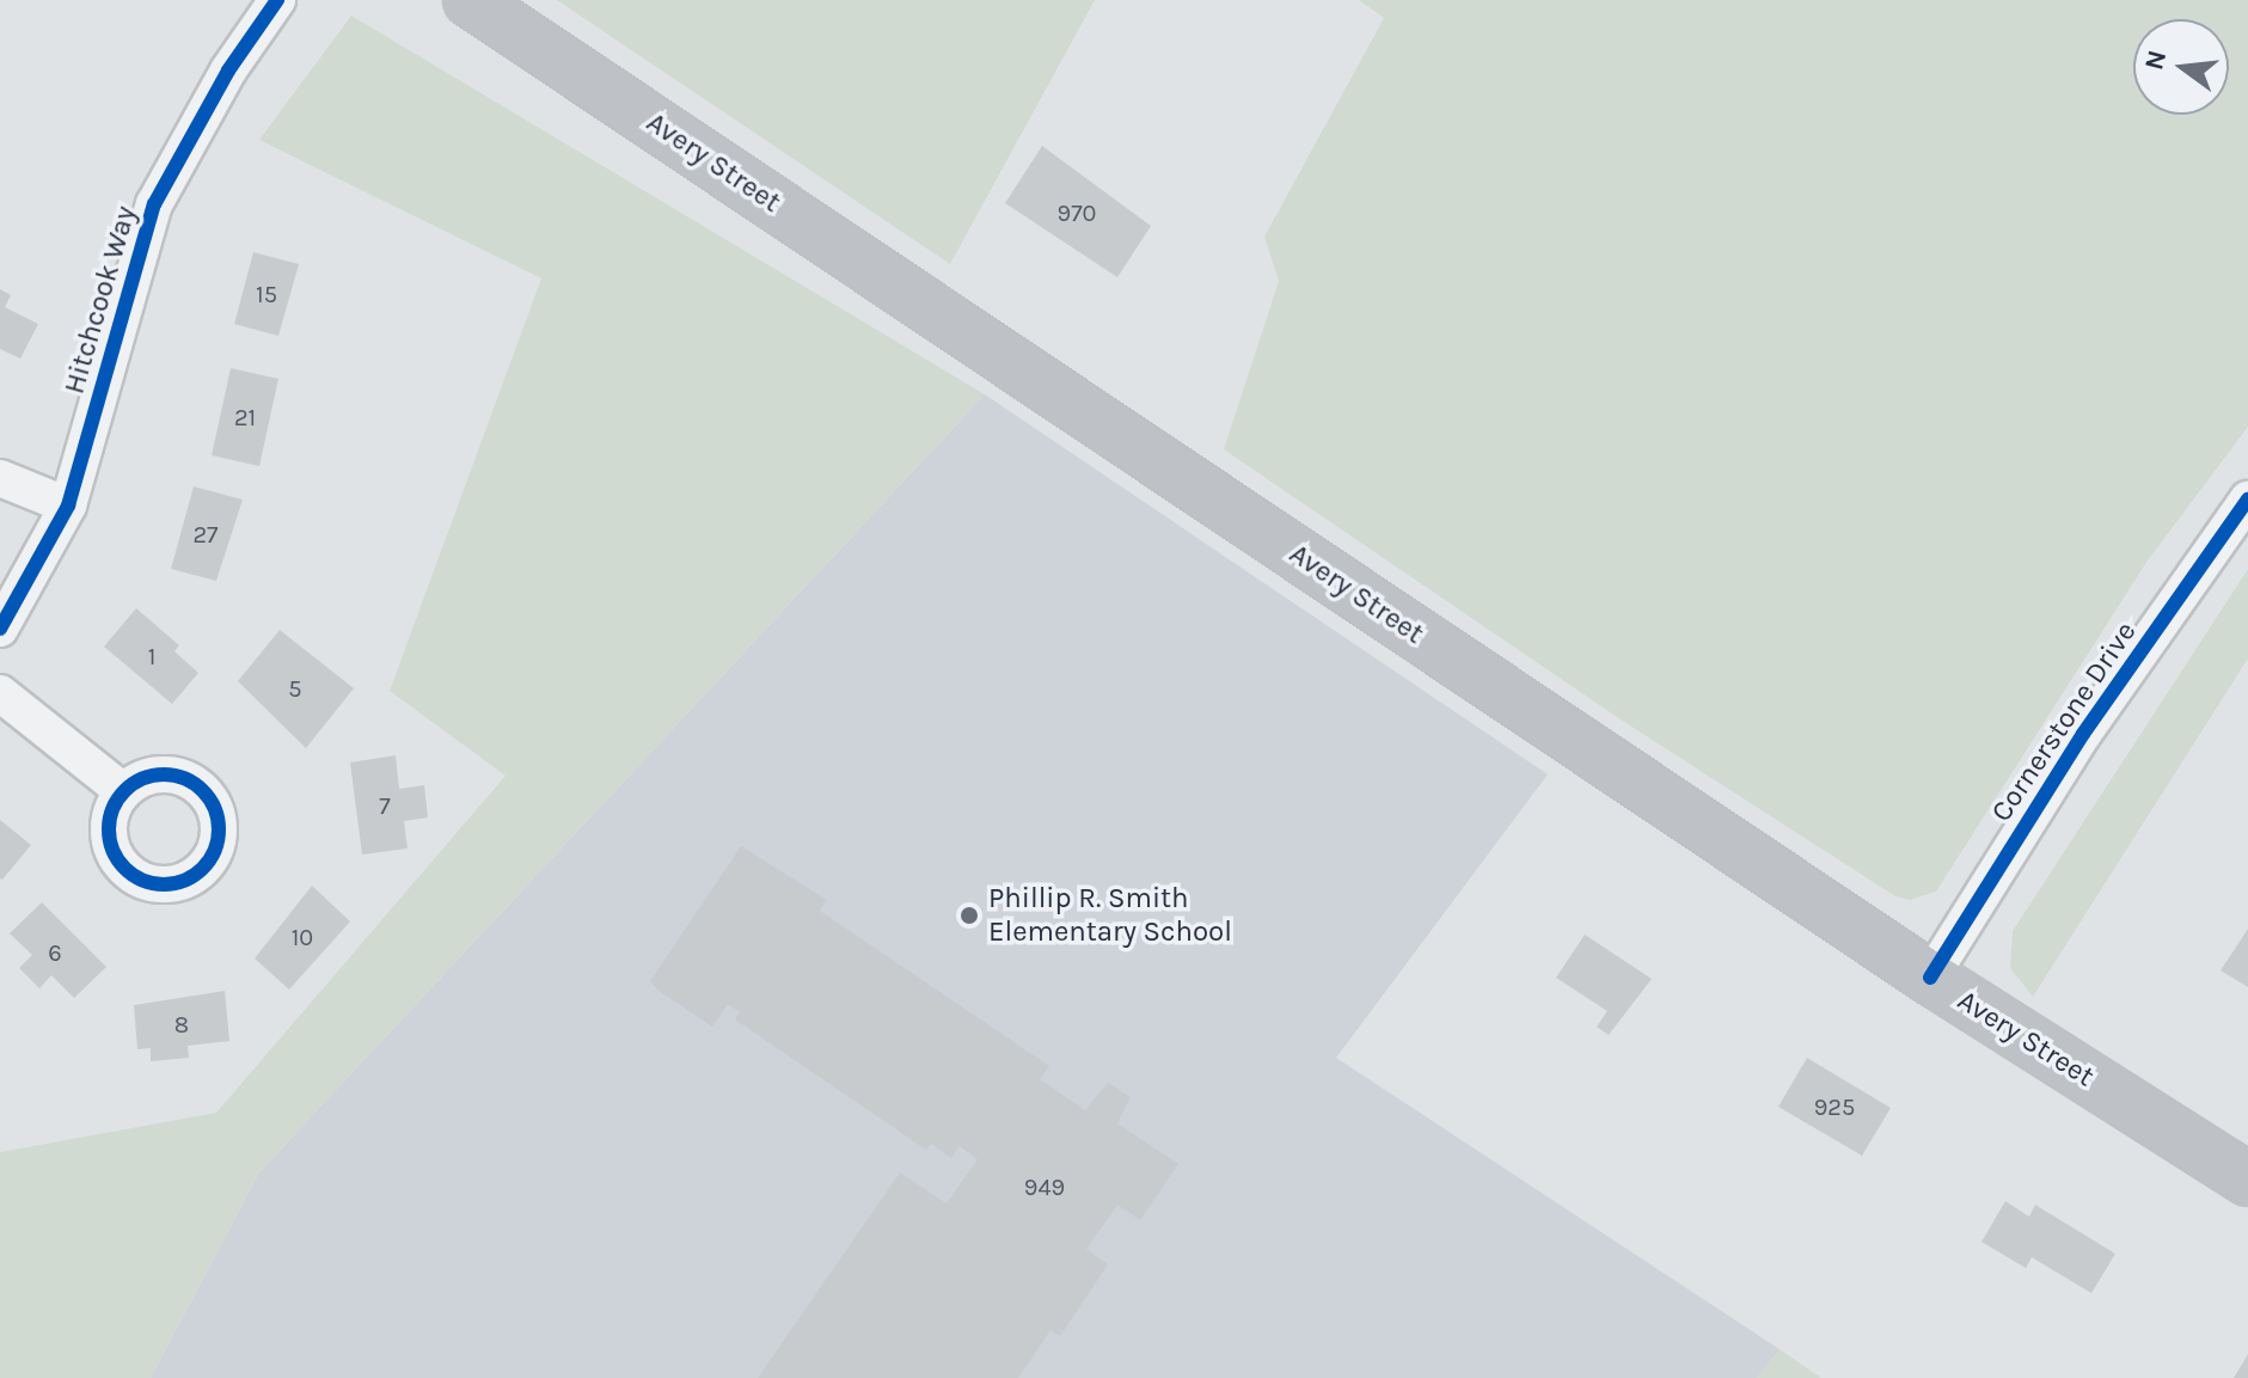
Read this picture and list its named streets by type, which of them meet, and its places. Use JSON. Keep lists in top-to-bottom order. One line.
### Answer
{"streets":{"main road":["Avery Street"],"street":["Hitchcook Way","Cornerstone Drive"]},"crossings":[["Avery Street","Cornerstone Drive"]],"places":["Phillip R. Smith Elementary School"],"house_numbers":["970","15","21","27","1","5","7","10","6","8","925","949"],"north":"left"}
